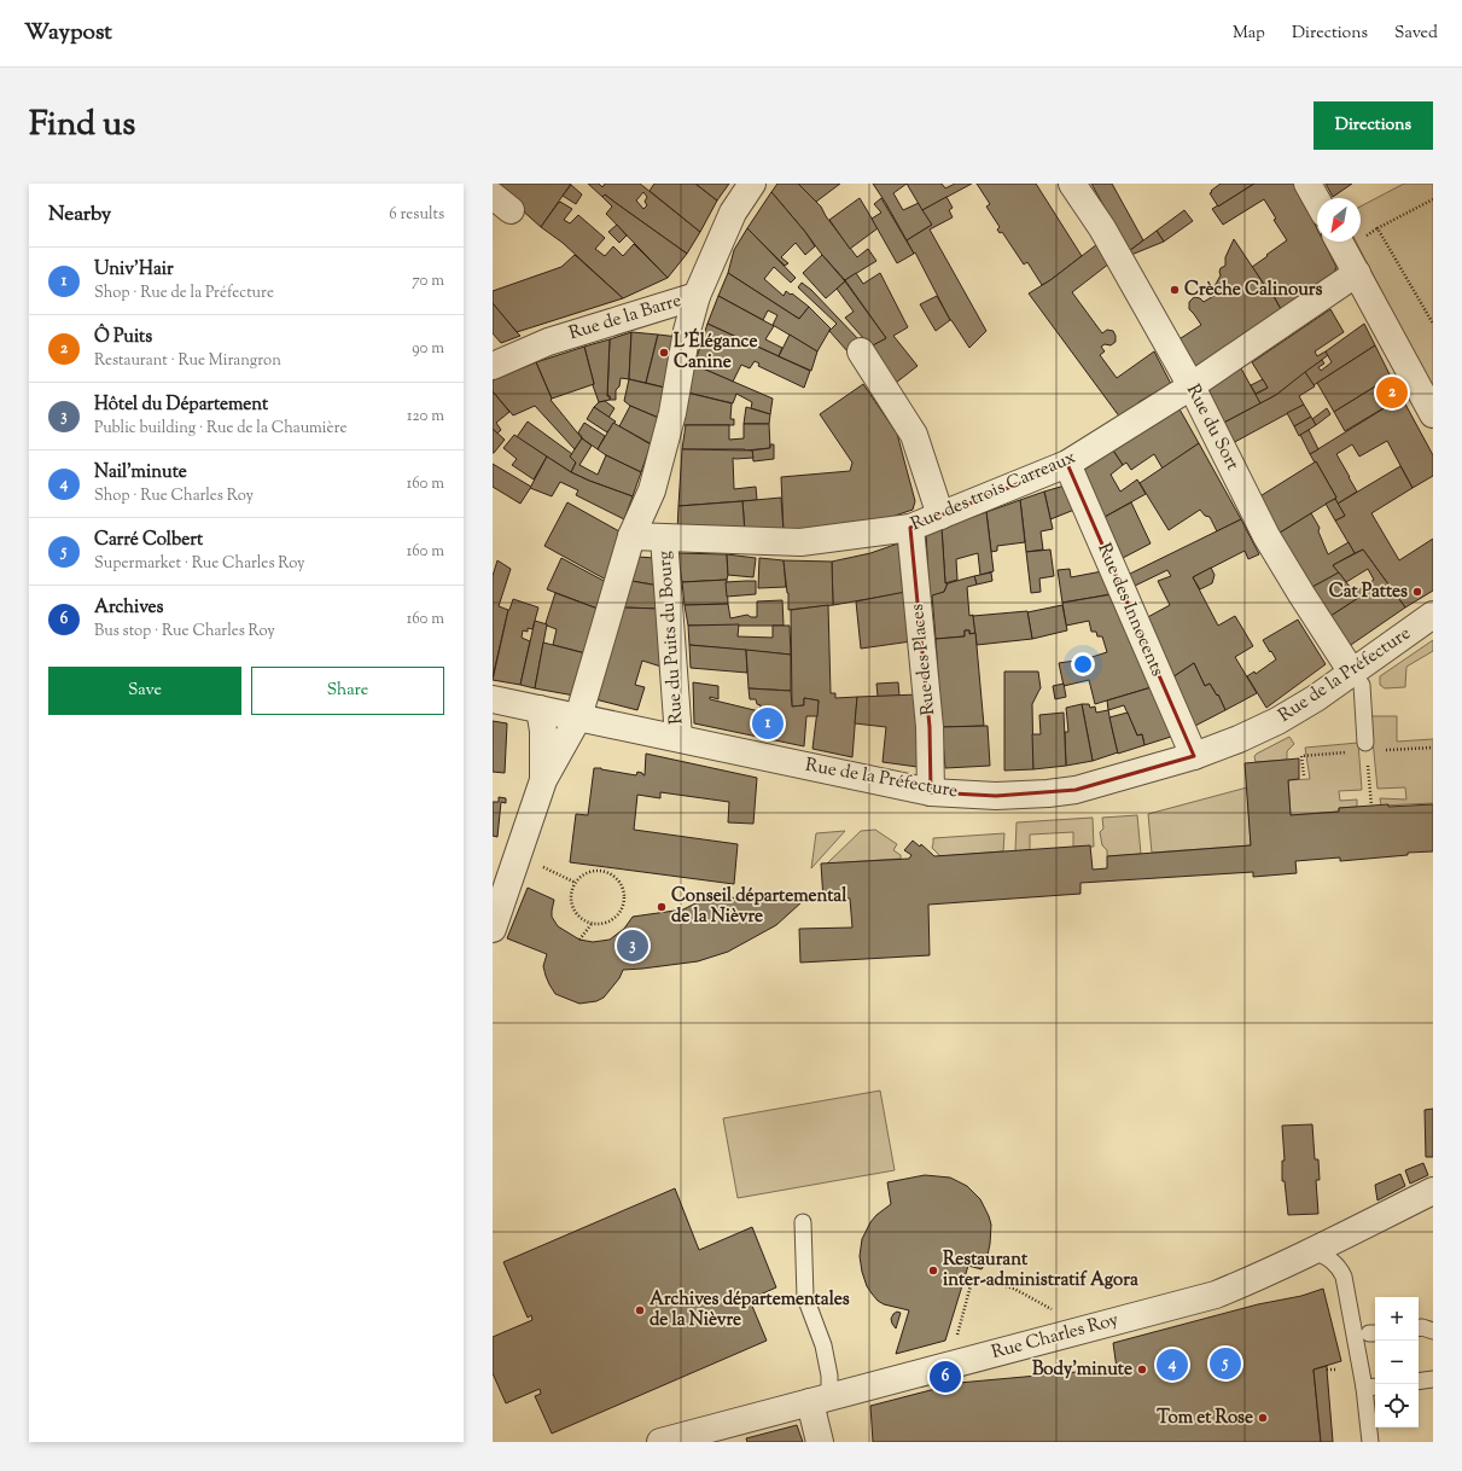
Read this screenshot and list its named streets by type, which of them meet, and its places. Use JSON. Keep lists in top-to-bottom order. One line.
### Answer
{"streets":{"street":["Rue de la Barre","Rue du Sort","Rue des trois Carreaux","Rue des Innocents","Rue du Puits du Bourg","Rue des Places","Rue de la Préfecture","Rue Charles Roy"]},"crossings":[["Rue du Sort","Rue des trois Carreaux"],["Rue du Sort","Rue de la Préfecture"],["Rue des trois Carreaux","Rue des Innocents"],["Rue des trois Carreaux","Rue du Puits du Bourg"],["Rue des trois Carreaux","Rue des Places"],["Rue des Innocents","Rue de la Préfecture"],["Rue du Puits du Bourg","Rue de la Préfecture"],["Rue des Places","Rue de la Préfecture"]],"places":["Crèche Calinours","L'Élégance Canine","Cat Pattes","Conseil départemental de la Nièvre","Restaurant inter-administratif Agora","Archives départementales de la Nièvre","Body'minute","Tom et Rose"],"north":"bottom left","page":{"header":"Waypost","nav":["Map","Directions","Saved"],"title":"Find us","buttons":["Directions",["Save","Share"]],"heading":["Nearby","6 results"],"list":[{"mark":"1","name":"Univ'Hair","note":"Shop · Rue de la Préfecture","value":"70 m"},{"mark":"2","name":"Ô Puits","note":"Restaurant · Rue Mirangron","value":"90 m"},{"mark":"3","name":"Hôtel du Département","note":"Public building · Rue de la Chaumière","value":"120 m"},{"mark":"4","name":"Nail'minute","note":"Shop · Rue Charles Roy","value":"160 m"},{"mark":"5","name":"Carré Colbert","note":"Supermarket · Rue Charles Roy","value":"160 m"},{"mark":"6","name":"Archives","note":"Bus stop · Rue Charles Roy","value":"160 m"}],"pins":["2","1","3","5","4","6"],"map_buttons":["+","−"]}}
